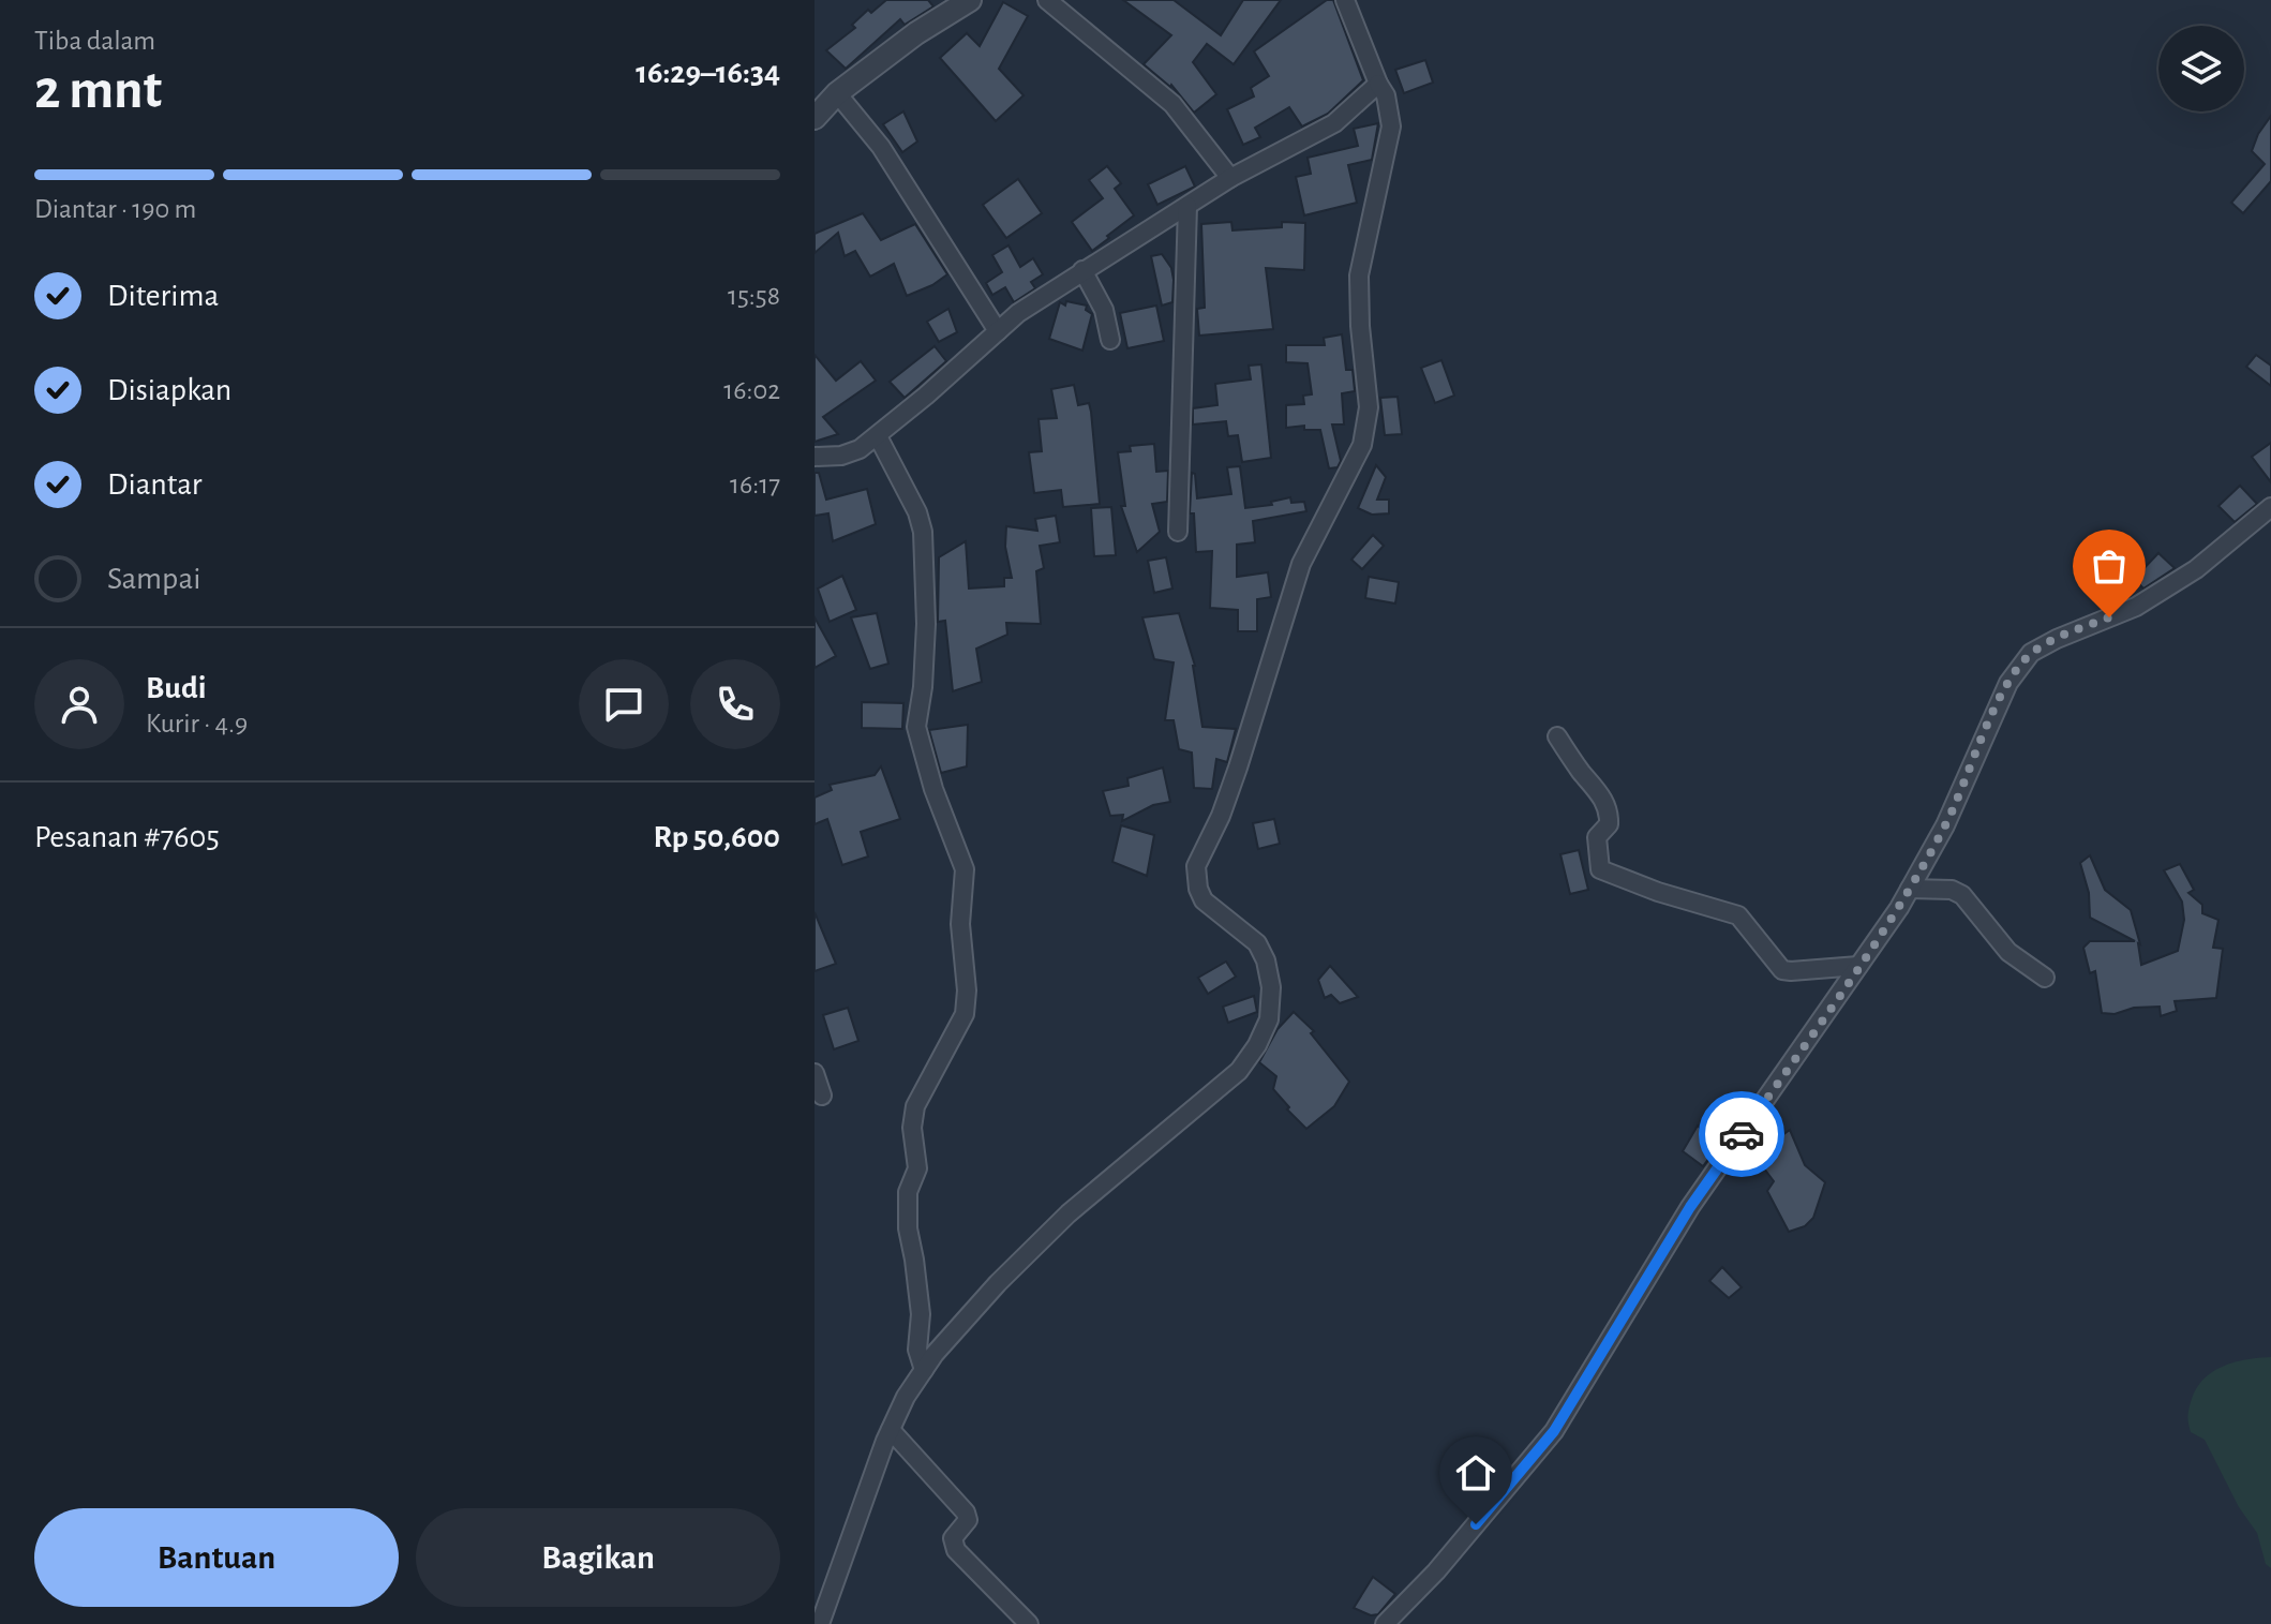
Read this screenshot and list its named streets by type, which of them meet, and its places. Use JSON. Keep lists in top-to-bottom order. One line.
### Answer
{"page":{"heading":["2 mnt","Tiba dalam","16:29–16:34"],"panel":["Budi","Kurir · 4.9","Pesanan #7605","Rp 50,600"],"bar":"Diantar · 190 m","list":[["Diterima","15:58"],["Disiapkan","16:02"],["Diantar","16:17"],"Sampai"],"buttons":["Bantuan","Bagikan"]}}
